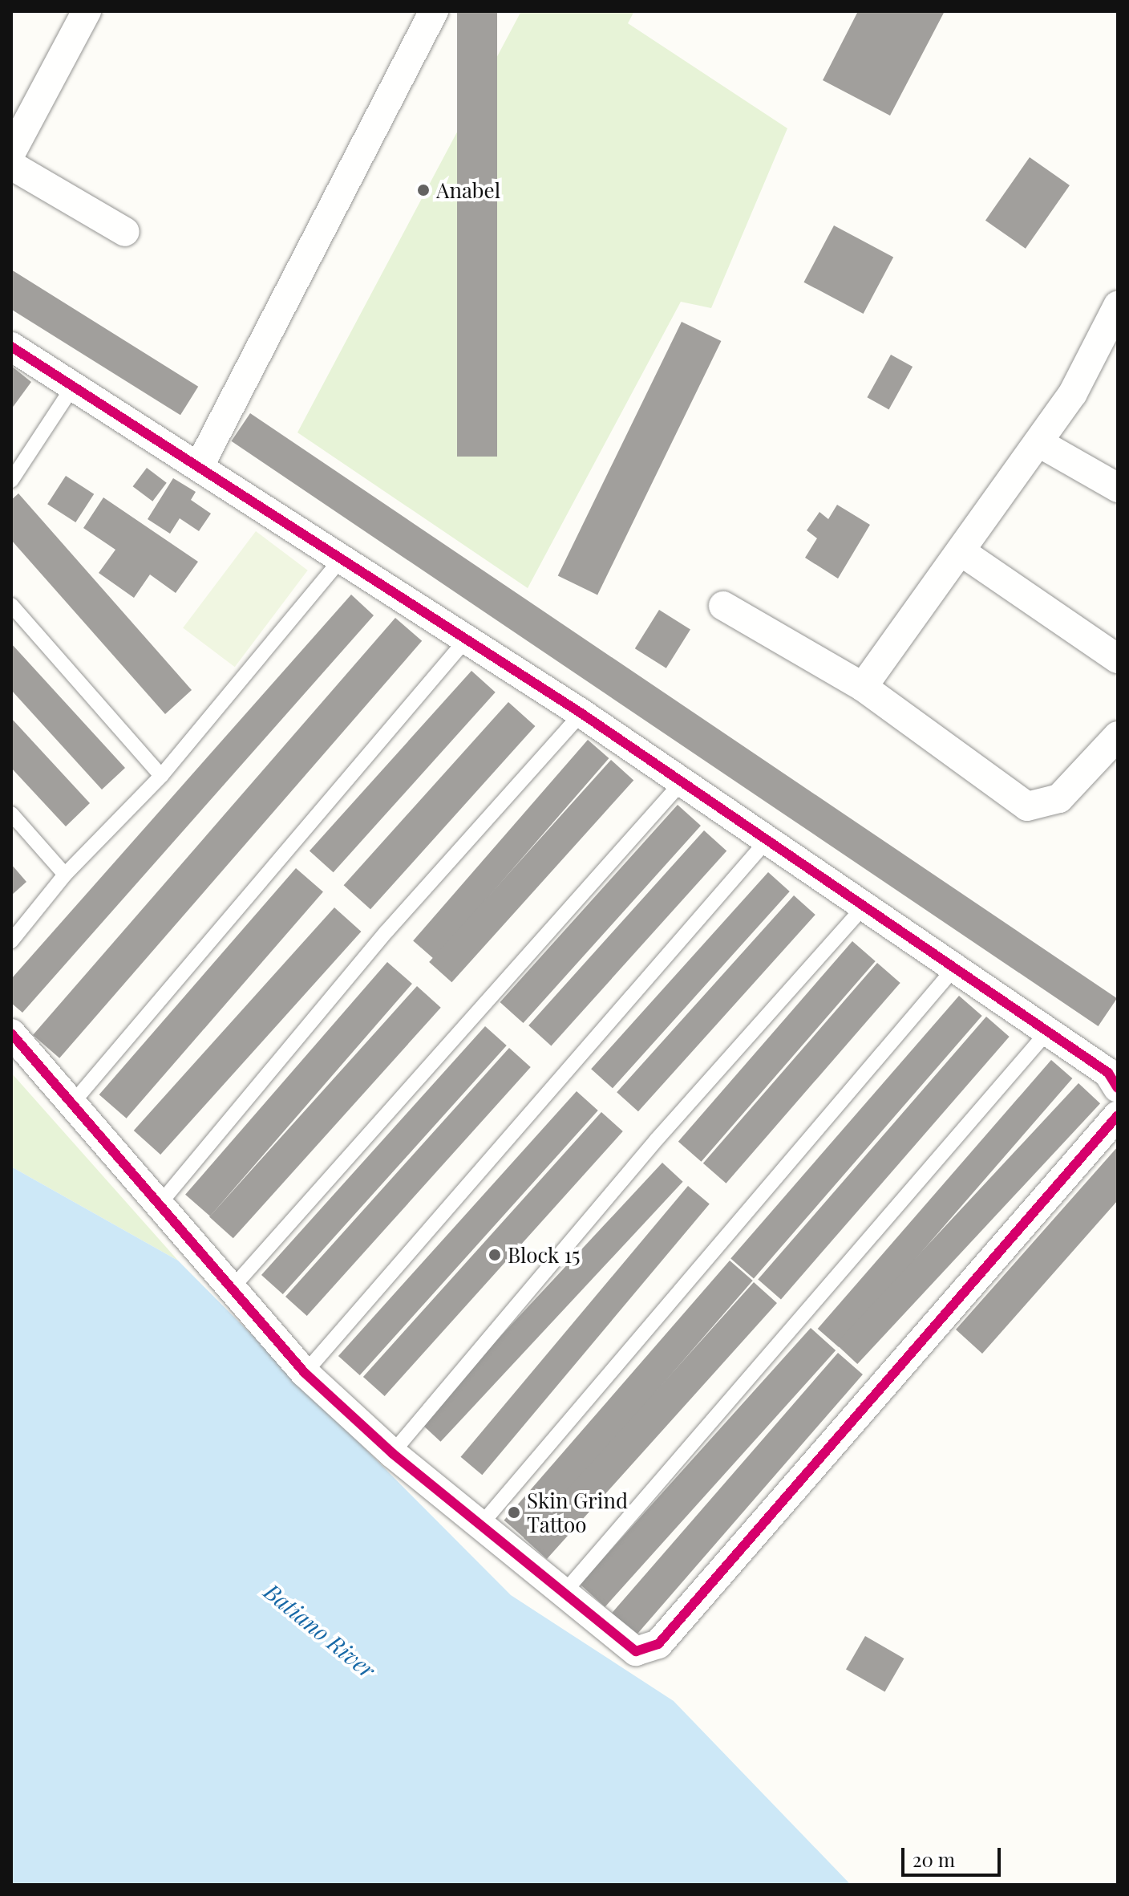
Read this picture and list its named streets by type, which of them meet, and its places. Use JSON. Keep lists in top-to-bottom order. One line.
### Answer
{"water":["Batiano River"],"places":["Anabel","Block 15","Skin Grind Tattoo"],"scale_bar":"20 m"}
